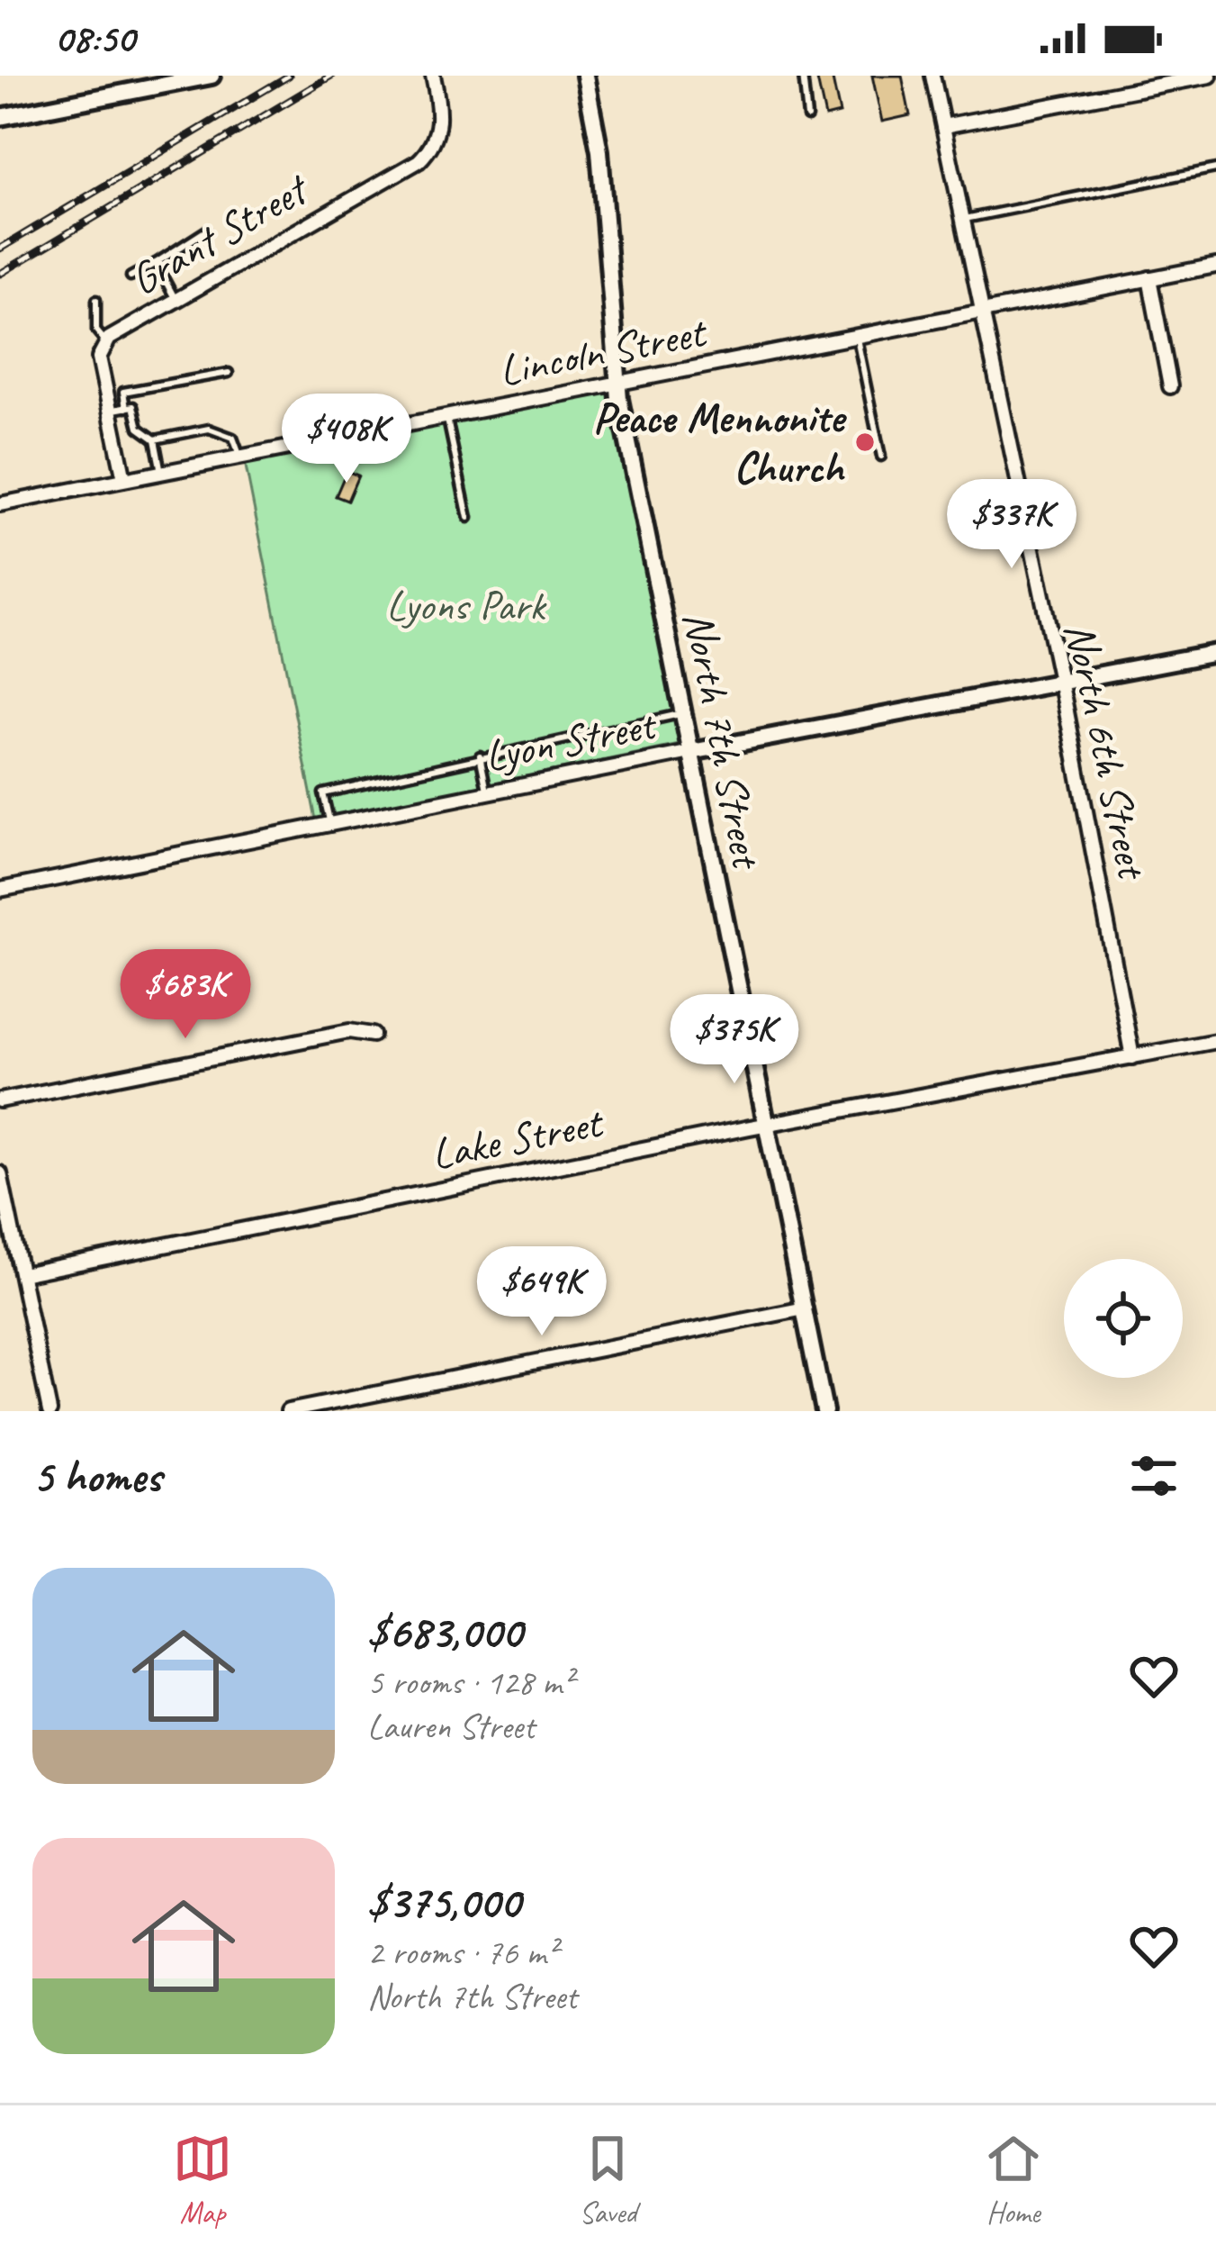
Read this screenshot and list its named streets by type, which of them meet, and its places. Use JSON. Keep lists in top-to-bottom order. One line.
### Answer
{"streets":{"street":["Grant Street","Lincoln Street","North 7th Street","Lyon Street","North 6th Street","Lake Street"]},"crossings":[["Grant Street","Lincoln Street"],["Lincoln Street","North 7th Street"],["Lincoln Street","North 6th Street"],["North 7th Street","Lyon Street"],["North 7th Street","Lake Street"],["Lyon Street","North 6th Street"],["North 6th Street","Lake Street"]],"parks":["Lyons Park"],"places":["Peace Mennonite Church"],"page":{"status":"08:50","price":["$408K","$337K","$683K","$375K","$649K"],"heading":"5 homes","list":[{"name":"$683,000","note":"5 rooms · 128 m² · Lauren Street"},{"name":"$375,000","note":"2 rooms · 76 m² · North 7th Street"}],"tabs":["Map","Saved","Home"]}}
